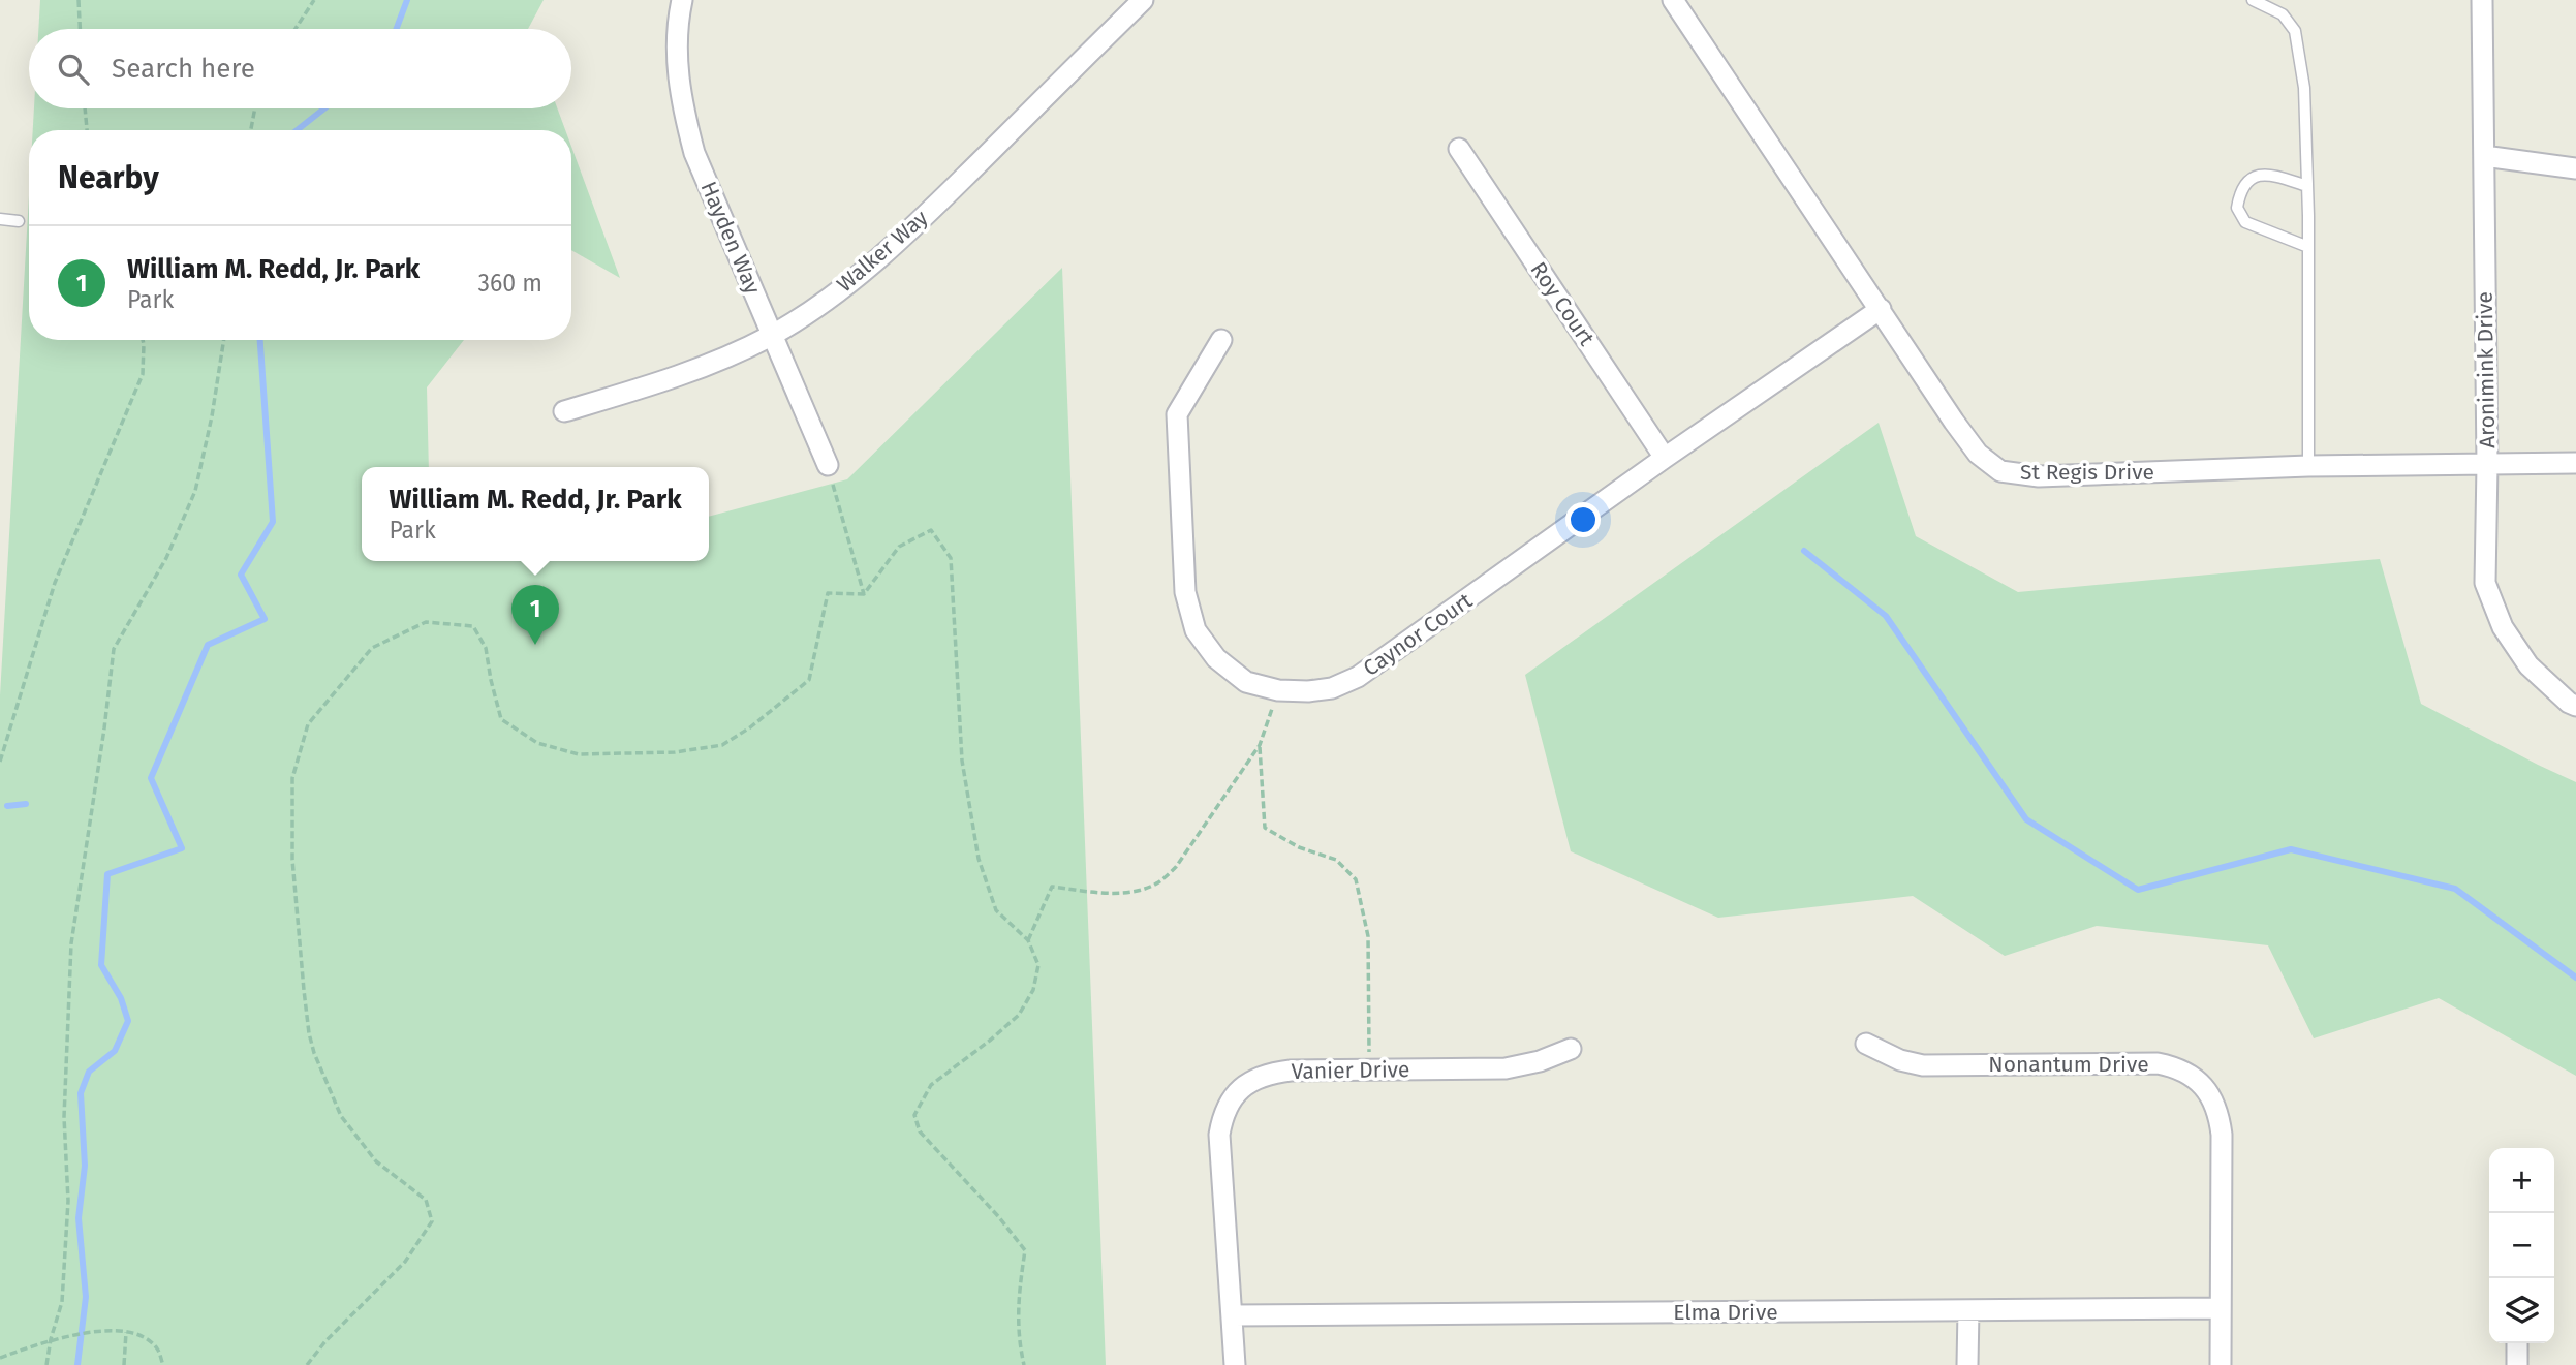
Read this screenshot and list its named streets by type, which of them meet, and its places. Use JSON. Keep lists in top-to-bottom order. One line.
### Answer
{"streets":{"street":["Hayden Way","Walker Way","Roy Court","Aronimink Drive","St Regis Drive","Caynor Court","Nonantum Drive","Vanier Drive","Elma Drive"]},"crossings":[["Hayden Way","Walker Way"],["Roy Court","Caynor Court"],["Aronimink Drive","St Regis Drive"],["St Regis Drive","Caynor Court"],["Nonantum Drive","Elma Drive"],["Vanier Drive","Elma Drive"]],"page":{"search":"Search here","heading":"Nearby","list":[{"mark":"1","name":"William M. Redd, Jr. Park","note":"Park","value":"360 m"}],"popup":["William M. Redd, Jr. Park","Park"],"pins":"1","map_buttons":["+","−"]}}
